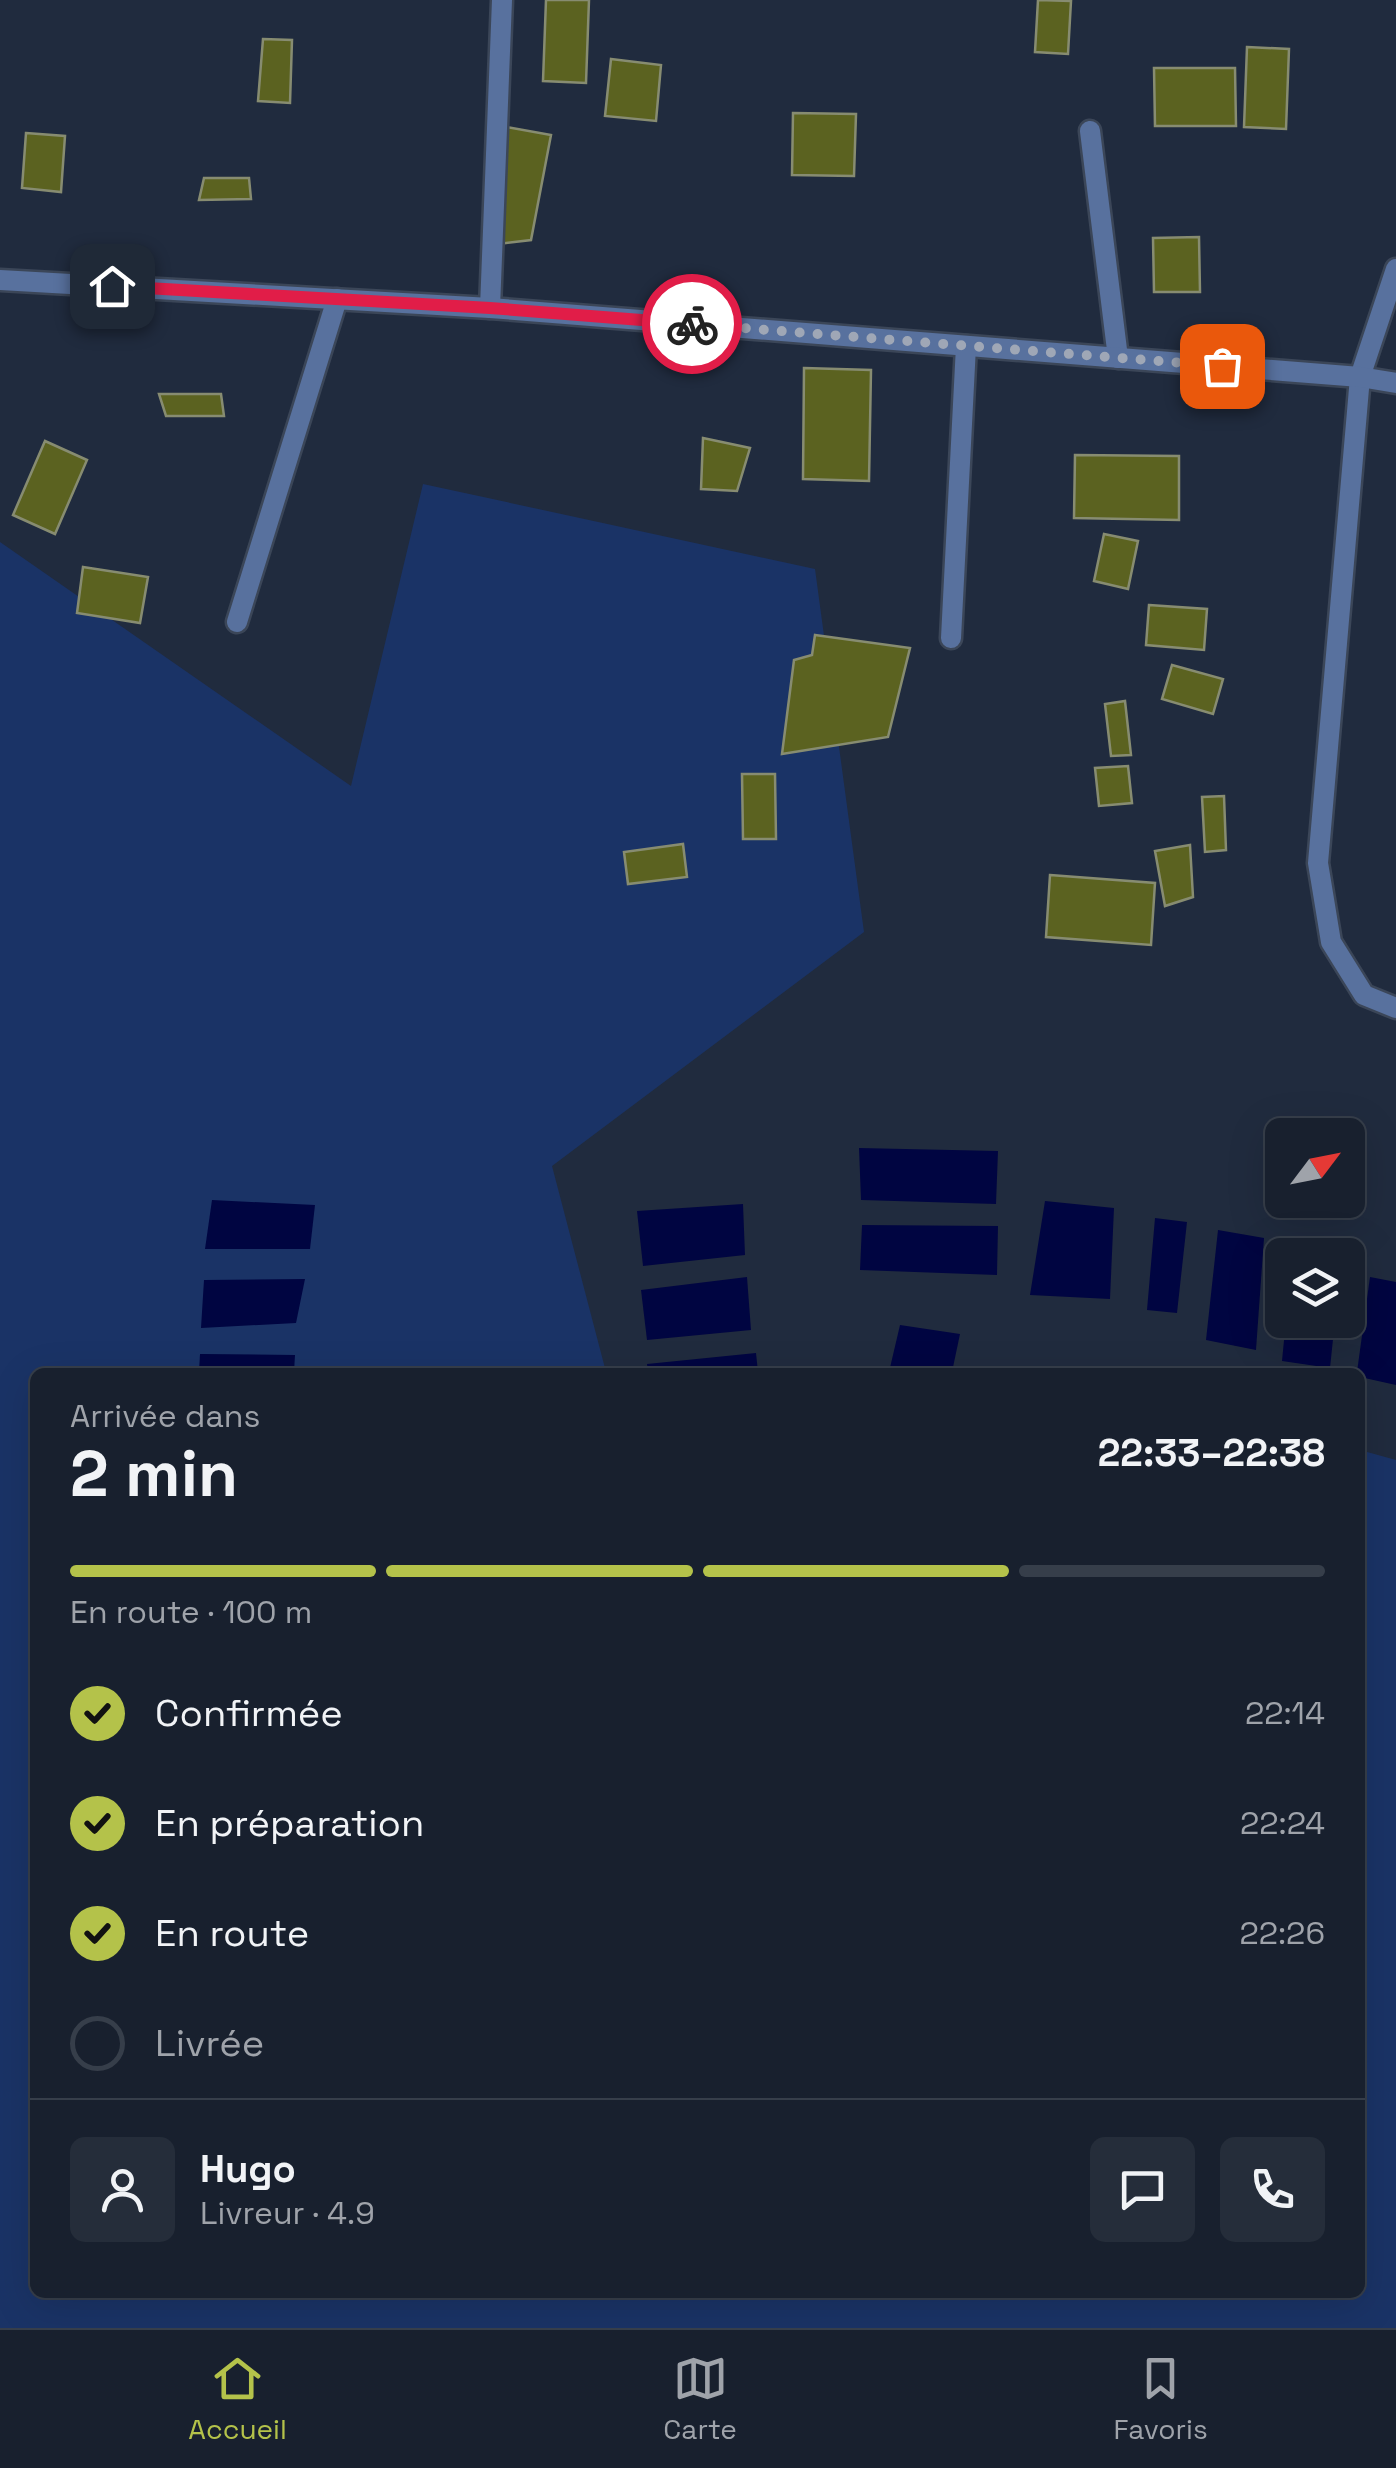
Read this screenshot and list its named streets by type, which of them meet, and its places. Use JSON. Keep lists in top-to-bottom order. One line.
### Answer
{"north":"top right","page":{"heading":["2 min","Arrivée dans","22:33–22:38"],"panel":["Hugo","Livreur · 4.9"],"bar":"En route · 100 m","list":[["Confirmée","22:14"],["En préparation","22:24"],["En route","22:26"],"Livrée"],"tabs":["Accueil","Carte","Favoris"]}}
